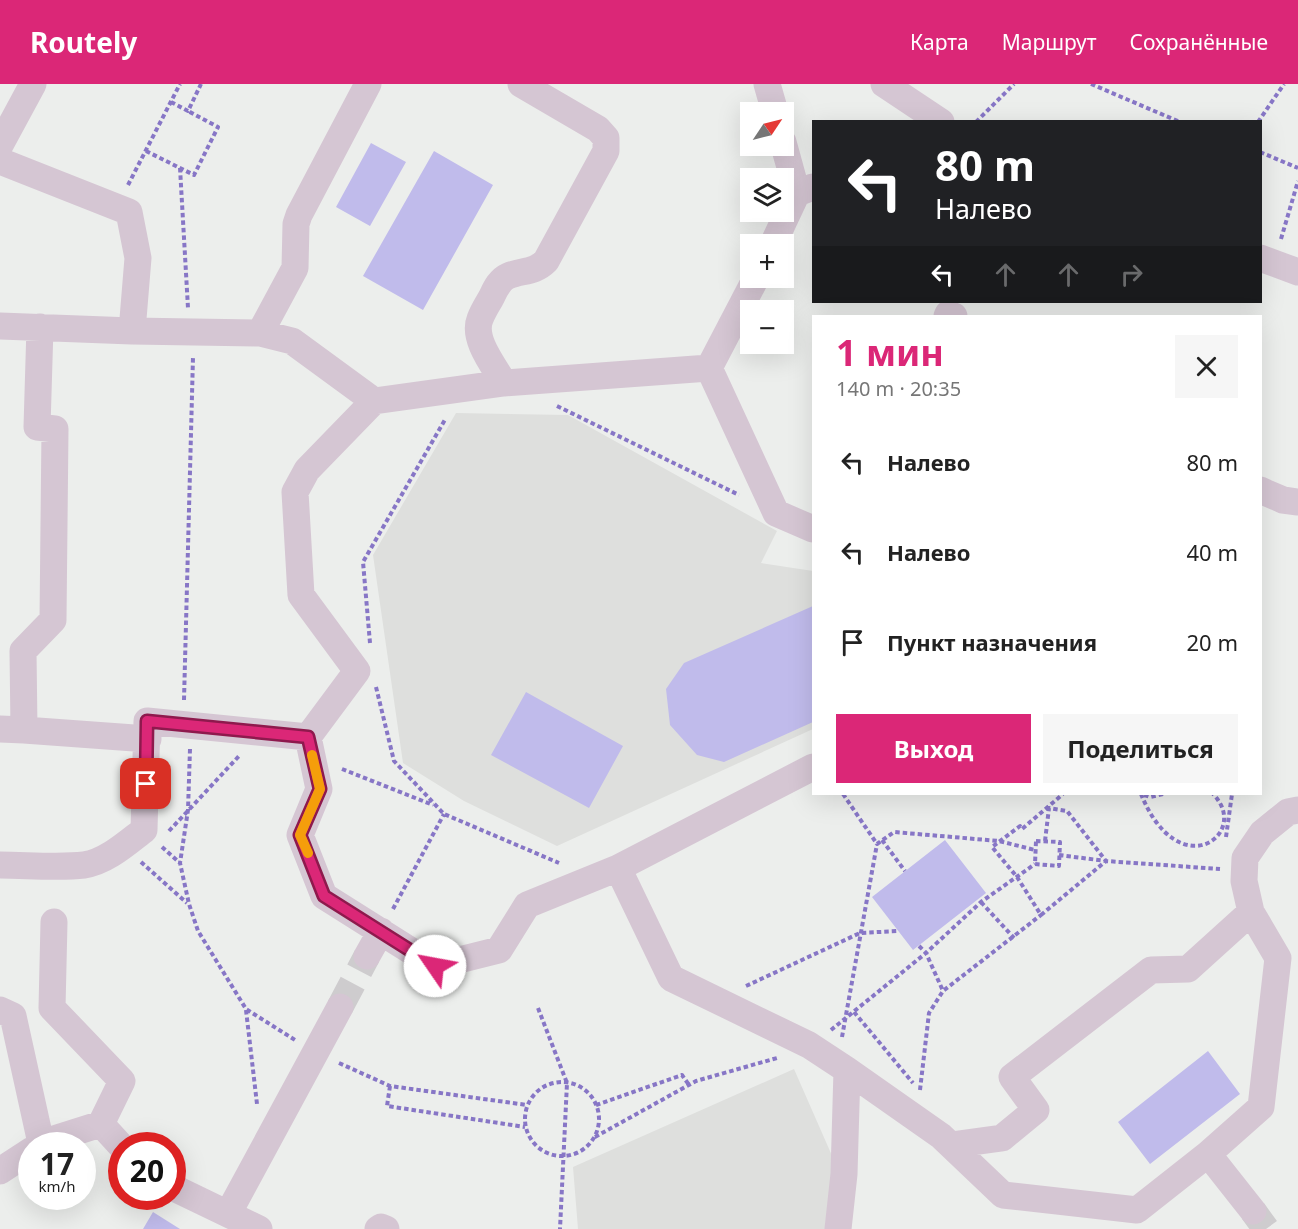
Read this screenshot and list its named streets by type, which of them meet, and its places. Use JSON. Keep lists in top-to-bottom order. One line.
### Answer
{"north":"top right","page":{"header":"Routely","nav":["Карта","Маршрут","Сохранённые"],"map_buttons":["+","−"],"turn":["80 m","Налево"],"heading":["1 мин","140 m · 20:35"],"list":[{"name":"Налево","value":"80 m"},{"name":"Налево","value":"40 m"},{"name":"Пункт назначения","value":"20 m"}],"buttons":["Выход","Поделиться"],"speed":"17 km/h","limit":"20"}}
